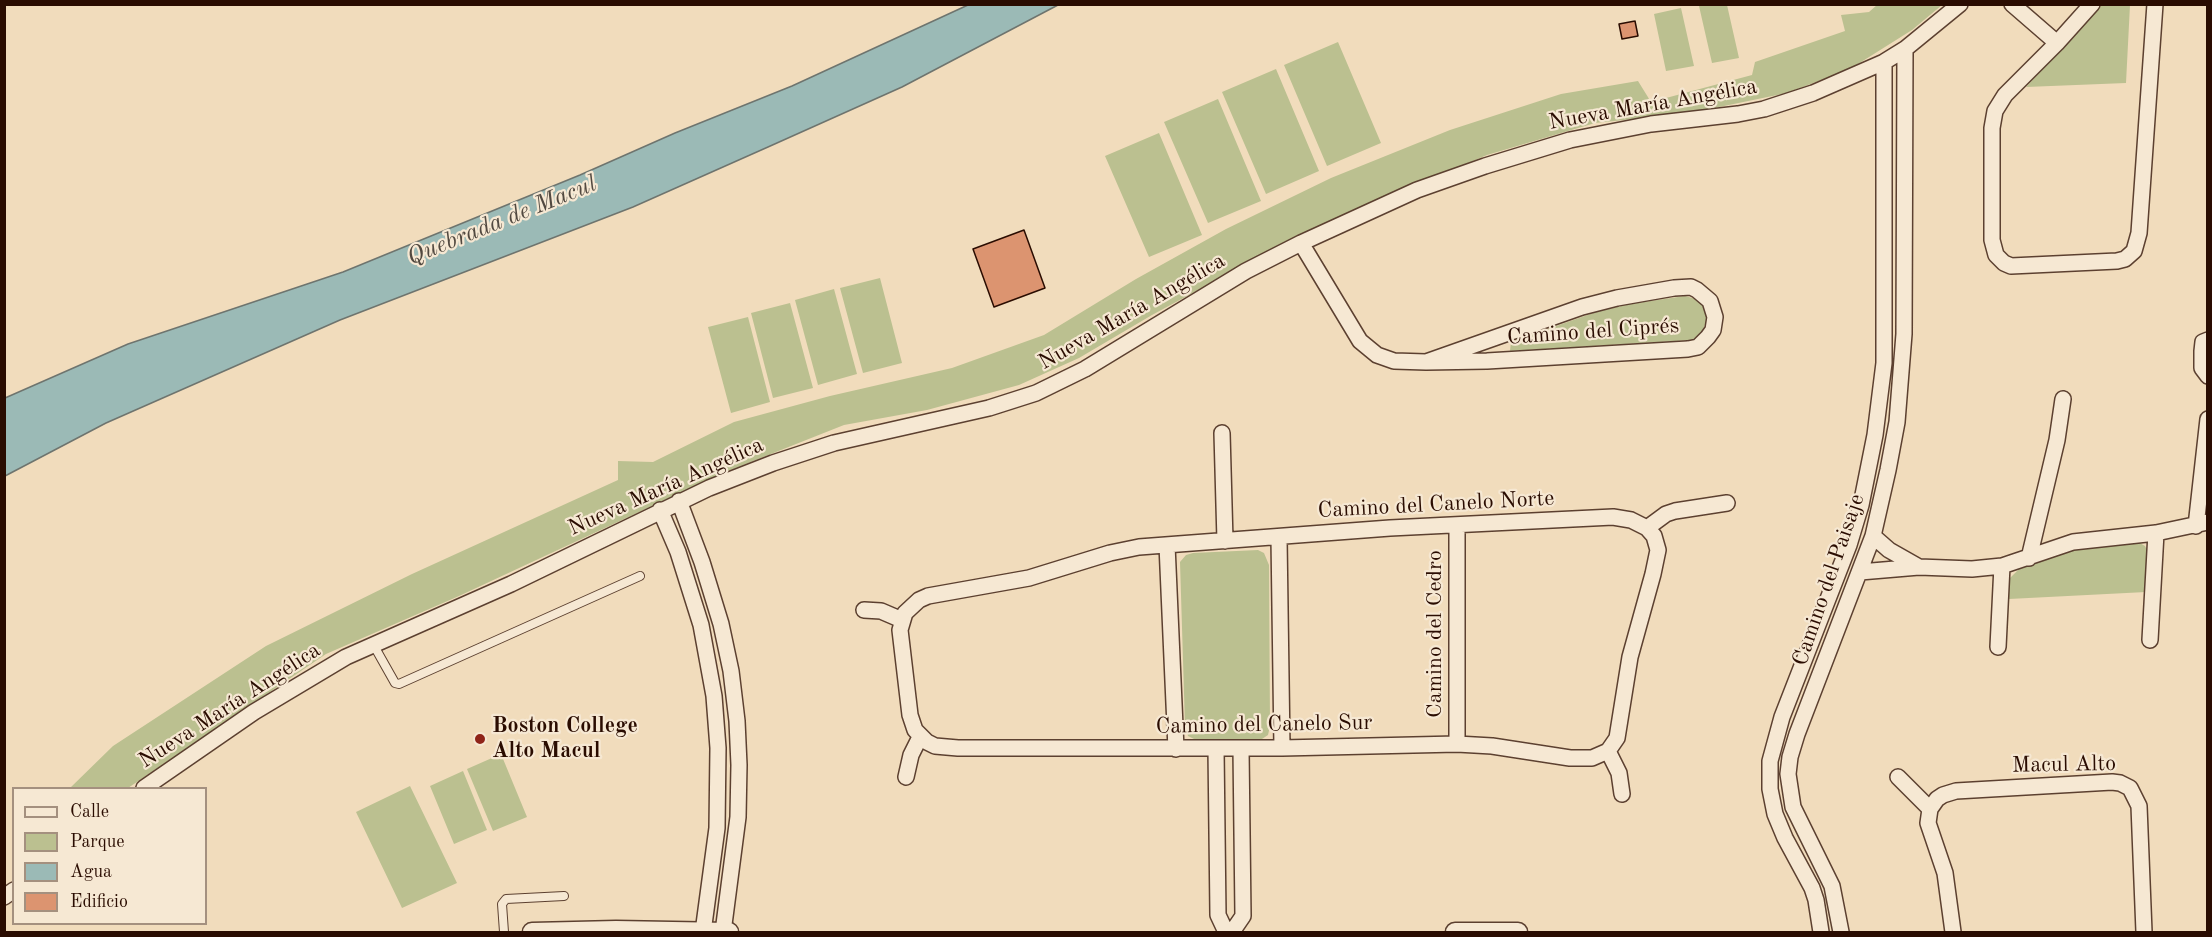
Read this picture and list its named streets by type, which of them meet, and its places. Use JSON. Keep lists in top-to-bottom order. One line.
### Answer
{"streets":{"street":["Nueva María Angélica","Camino del Ciprés","Camino del Canelo Norte","Camino del Paisaje","Camino del Cedro","Camino del Canelo Sur","Macul Alto"]},"crossings":[["Nueva María Angélica","Camino del Ciprés"],["Nueva María Angélica","Camino del Paisaje"],["Camino del Canelo Norte","Camino del Cedro"],["Camino del Cedro","Camino del Canelo Sur"]],"water":["Quebrada de Macul"],"places":["Boston College Alto Macul"],"legend":["Calle","Parque","Agua","Edificio"]}
